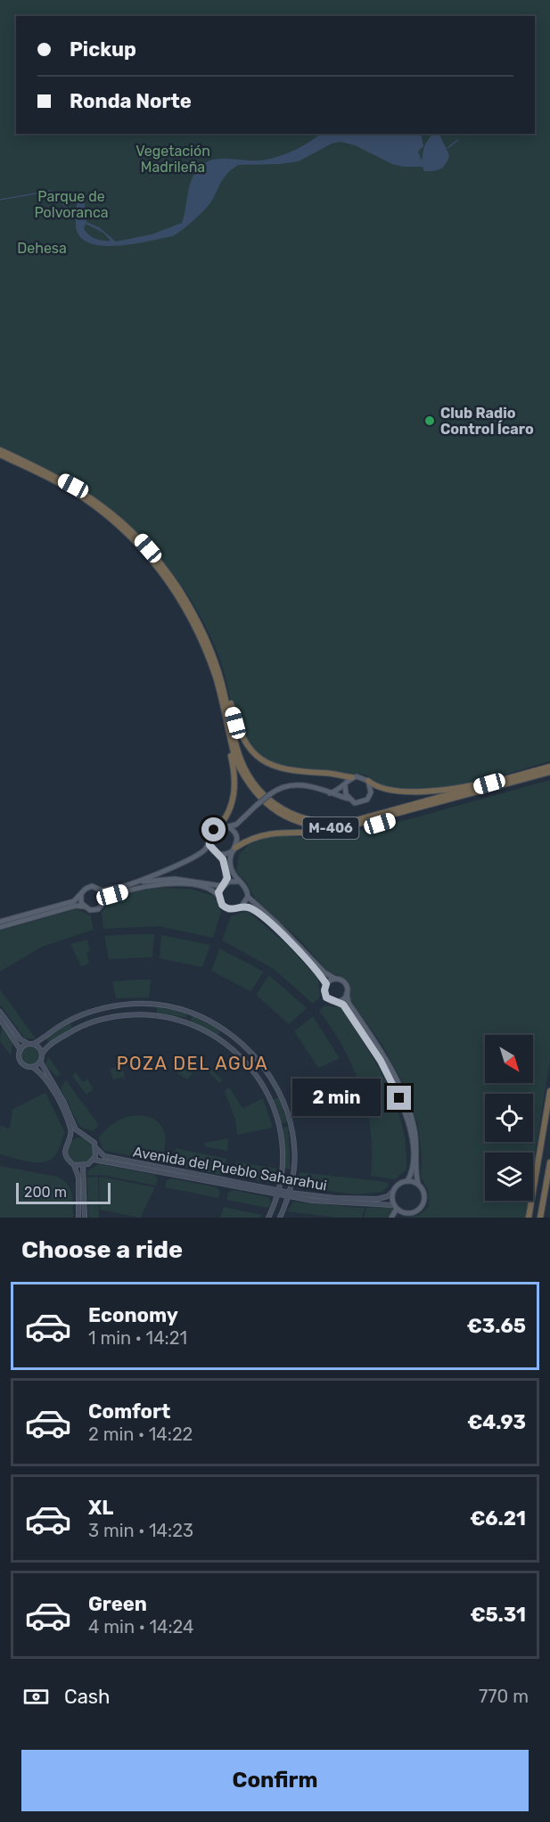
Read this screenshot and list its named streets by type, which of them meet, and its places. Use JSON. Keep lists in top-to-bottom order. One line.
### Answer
{"streets":{"highway":["M-406"],"main road":["Avenida del Pueblo Saharahui"]},"districts":["POZA DEL AGUA"],"parks":["Vegetación Madrileña","Parque de Polvoranca","Dehesa"],"places":["Club Radio Control Ícaro"],"scale_bar":"200 m","north":"bottom right","page":{"banner":["Pickup","Ronda Norte"],"bubble":"2 min","scale":"200 m","heading":"Choose a ride","list":[{"name":"Economy","note":"1 min · 14:21","value":"€3.65"},{"name":"Comfort","note":"2 min · 14:22","value":"€4.93"},{"name":"XL","note":"3 min · 14:23","value":"€6.21"},{"name":"Green","note":"4 min · 14:24","value":"€5.31"}],"pay":["Cash","770 m"],"buttons":"Confirm"}}
